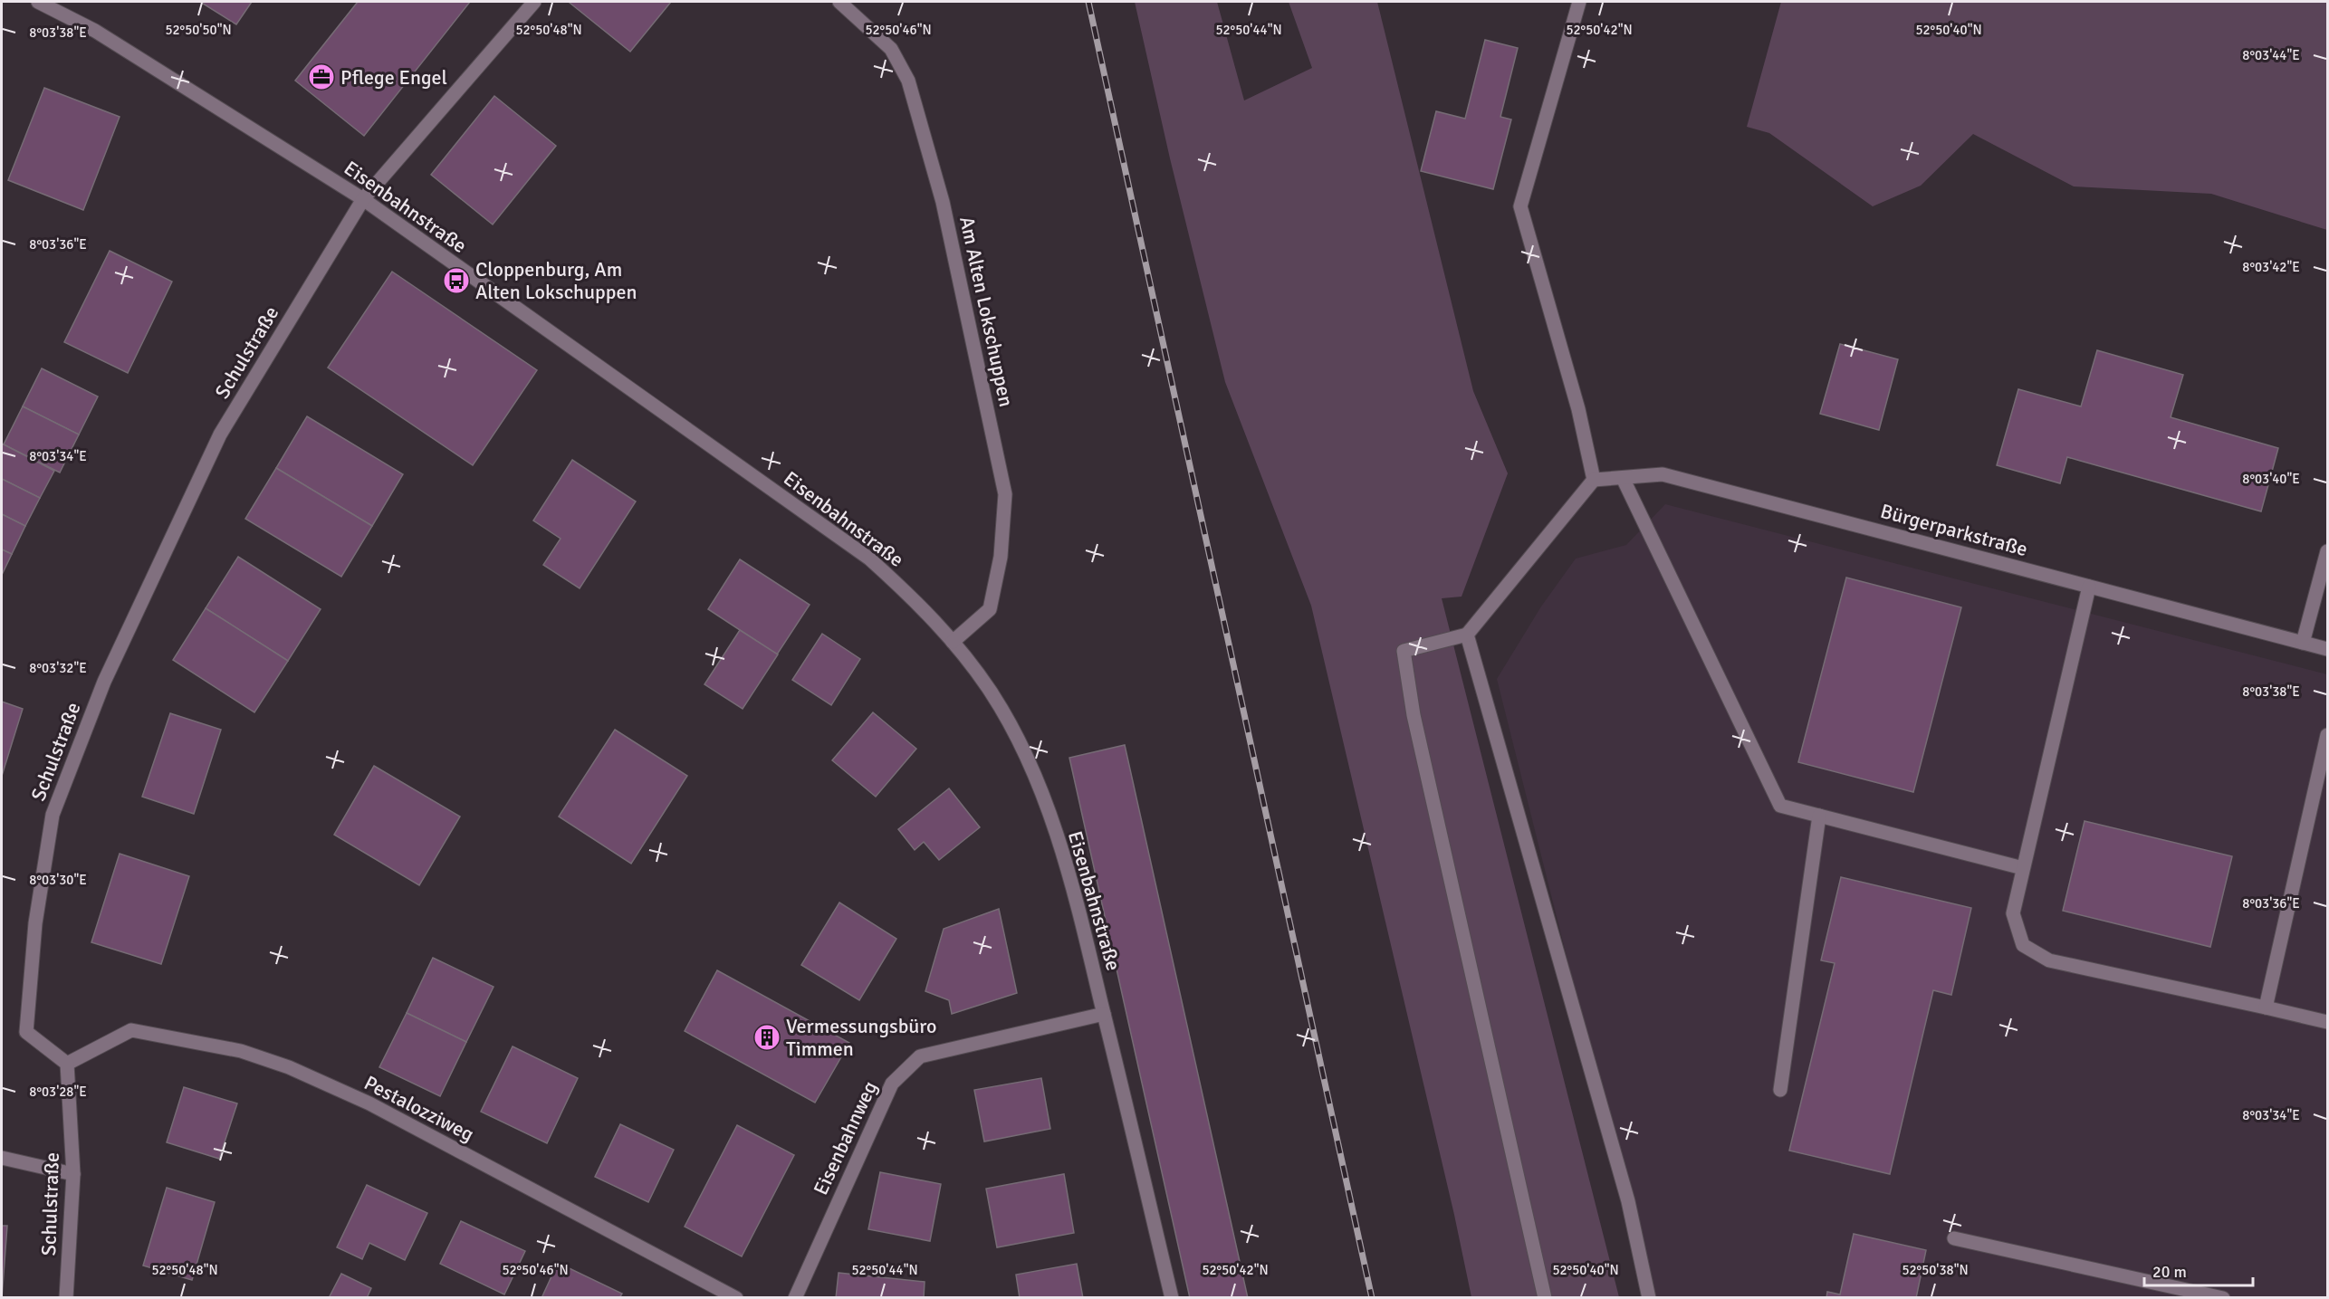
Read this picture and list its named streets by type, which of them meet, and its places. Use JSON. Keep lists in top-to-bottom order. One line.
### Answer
{"streets":{"street":["Eisenbahnstraße","Am Alten Lokschuppen","Schulstraße","Bürgerparkstraße","Pestalozziweg","Eisenbahnweg"]},"crossings":[["Eisenbahnstraße","Am Alten Lokschuppen"],["Eisenbahnstraße","Schulstraße"],["Eisenbahnstraße","Eisenbahnweg"],["Schulstraße","Pestalozziweg"]],"places":{"office":["Pflege Engel"],"bus stop":["Cloppenburg, Am Alten Lokschuppen"],"building":["Vermessungsbüro Timmen"]},"scale_bar":"20 m","coordinates":["52°50'50\"N","52°50'48\"N","52°50'46\"N","52°50'44\"N","52°50'42\"N","52°50'40\"N","8°03'38\"E","8°03'44\"E","8°03'36\"E","8°03'42\"E","8°03'34\"E","8°03'40\"E","8°03'32\"E","8°03'30\"E","8°03'28\"E","52°50'38\"N"]}
